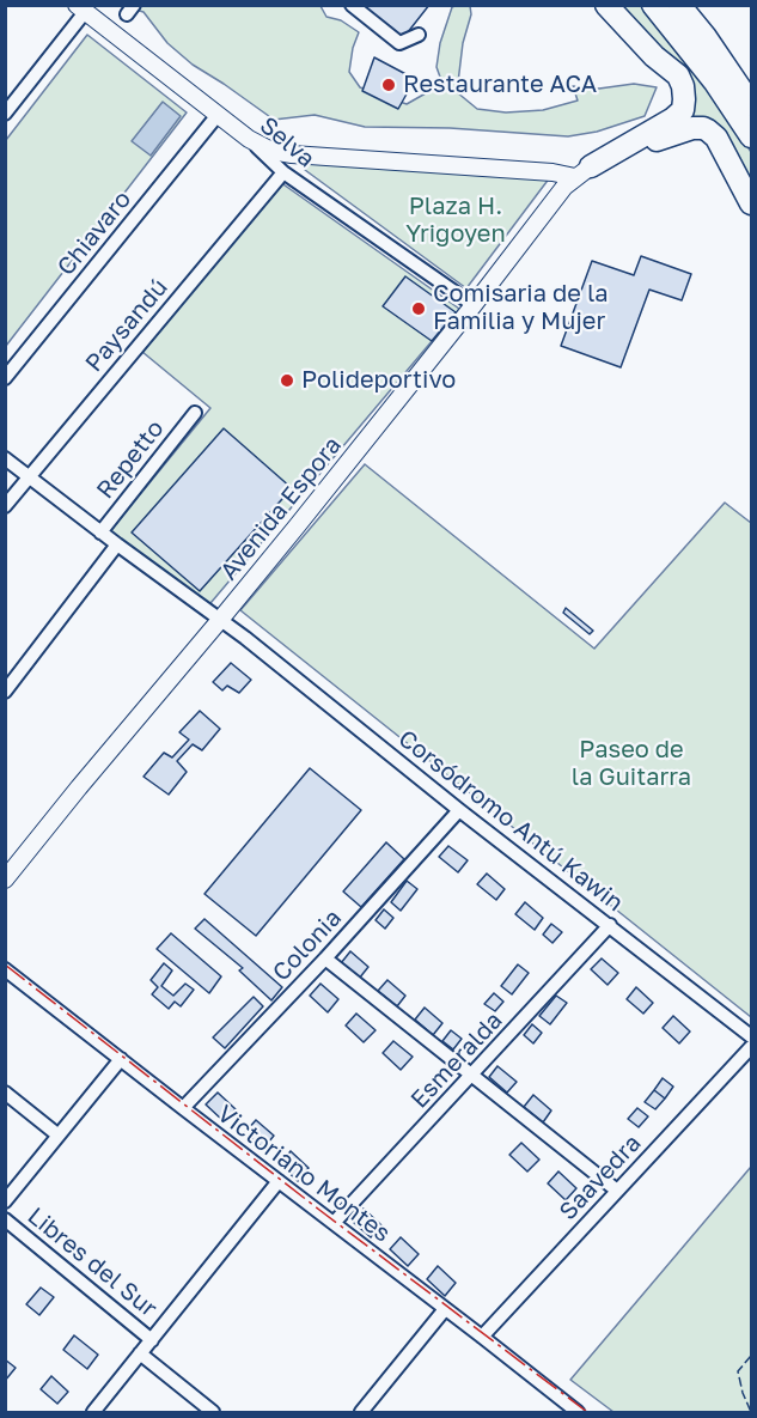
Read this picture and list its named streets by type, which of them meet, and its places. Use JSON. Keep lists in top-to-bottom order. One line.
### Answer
{"streets":{"main road":["Selva","Avenida Espora"],"street":["Chiavaro","Paysandú","Repetto","Corsódromo Antú Kawin","Colonia","Esmeralda","Victoriano Montes","Saavedra","Libres del Sur"]},"crossings":[["Selva","Chiavaro"],["Selva","Paysandú"],["Selva","Avenida Espora"],["Paysandú","Corsódromo Antú Kawin"],["Repetto","Corsódromo Antú Kawin"],["Avenida Espora","Corsódromo Antú Kawin"],["Corsódromo Antú Kawin","Colonia"],["Corsódromo Antú Kawin","Esmeralda"],["Colonia","Victoriano Montes"],["Esmeralda","Victoriano Montes"],["Victoriano Montes","Saavedra"]],"parks":["Plaza H. Yrigoyen","Paseo de la Guitarra"],"places":["Restaurante ACA","Comisaria de la Familia y Mujer","Polideportivo"]}
